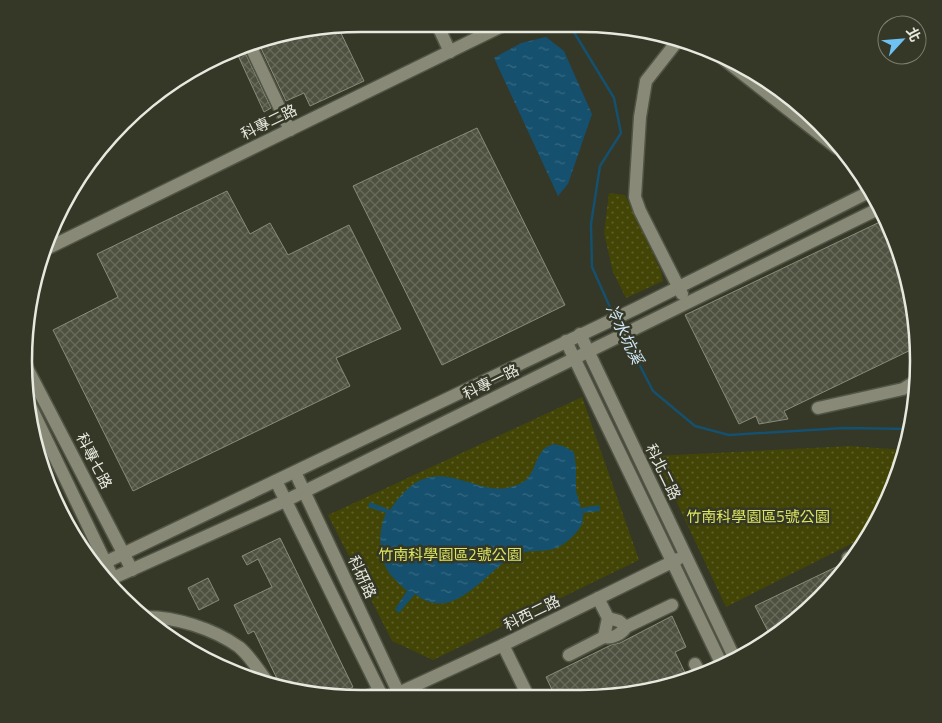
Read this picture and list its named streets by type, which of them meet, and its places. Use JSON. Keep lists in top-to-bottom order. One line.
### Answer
{"streets":{"street":["科專二路","科專一路","科專七路","科北二路","科研路","科西二路"]},"crossings":[["科專一路","科專七路"],["科專一路","科北二路"],["科專一路","科研路"],["科北二路","科西二路"]],"water":["冷水坑溪"],"parks":["竹南科學園區5號公園","竹南科學園區2號公園"],"north":"top right"}
